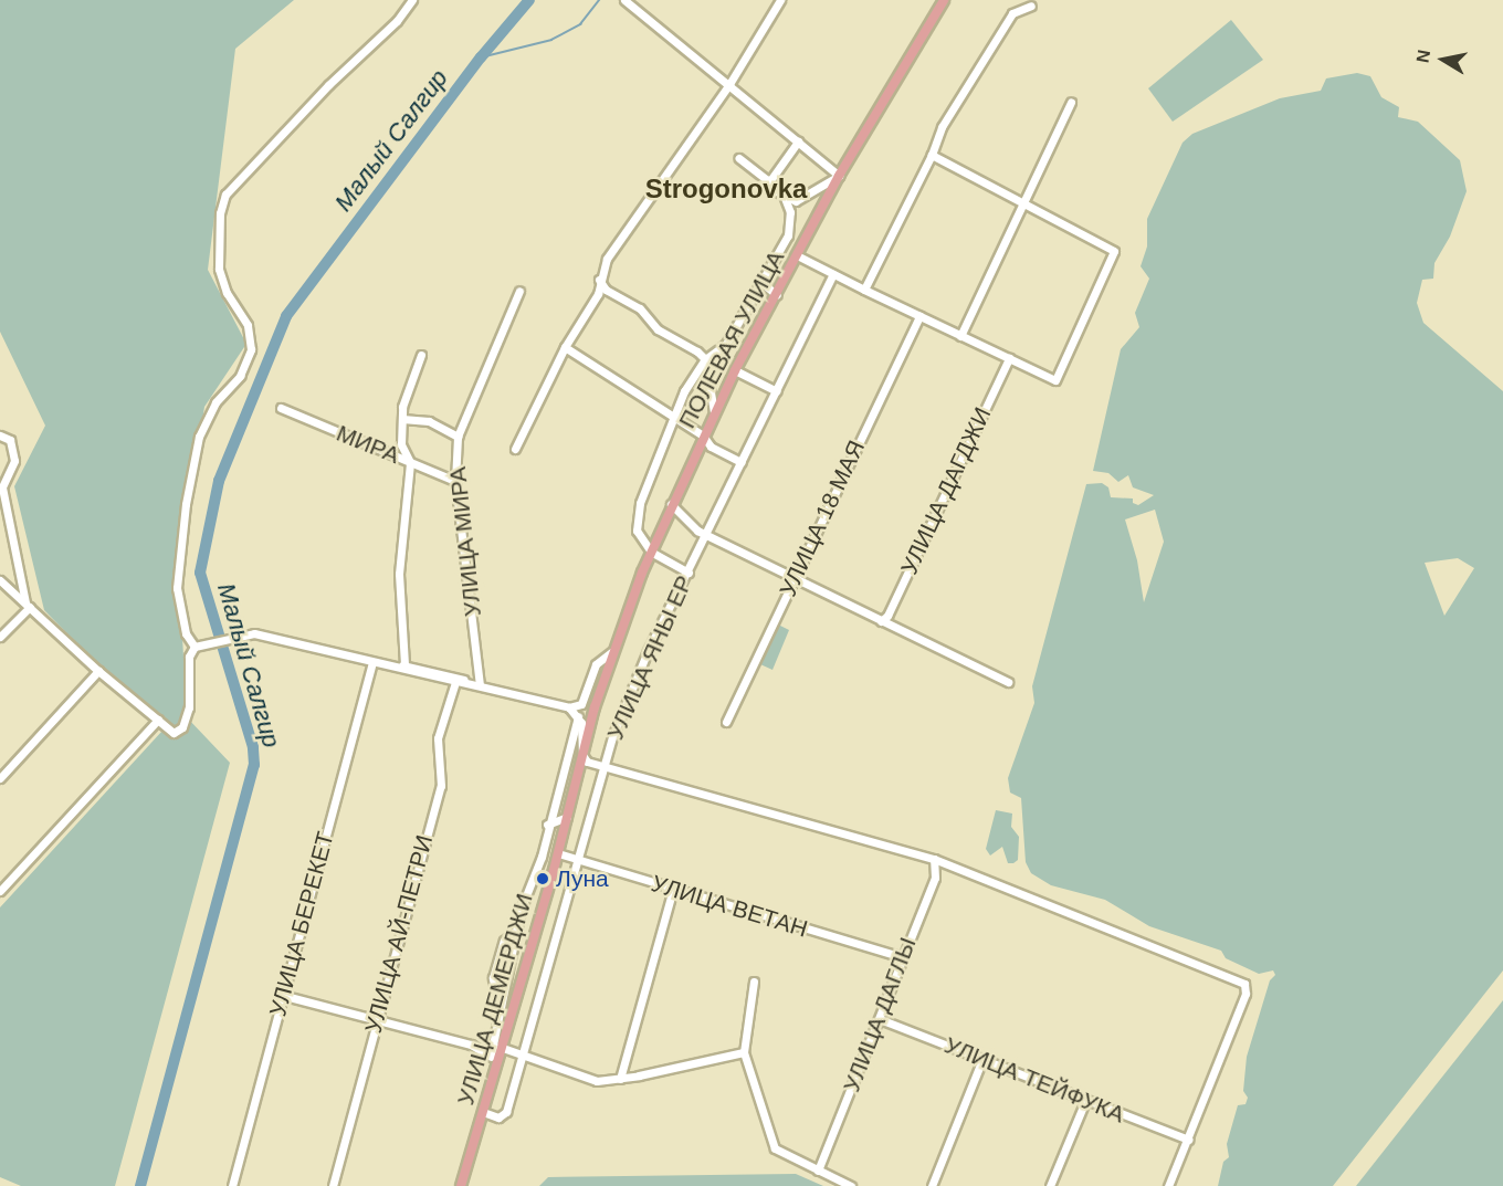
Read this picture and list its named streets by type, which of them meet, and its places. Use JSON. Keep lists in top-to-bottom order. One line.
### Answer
{"streets":{"main road":["ПОЛЕВАЯ УЛИЦА","УЛИЦА ДЕМЕРДЖИ"],"street":["МИРА","УЛИЦА ДАГДЖИ","УЛИЦА 18 МАЯ","УЛИЦА МИРА","УЛИЦА ЯНЫ ЕР","УЛИЦА ВЕТАН","УЛИЦА БЕРЕКЕТ","УЛИЦА АЙ-ПЕТРИ","УЛИЦА ДАГЛЫ","УЛИЦА ТЕЙФУКА"]},"crossings":[["ПОЛЕВАЯ УЛИЦА","УЛИЦА ДЕМЕРДЖИ"],["МИРА","УЛИЦА МИРА"],["УЛИЦА ЯНЫ ЕР","УЛИЦА ВЕТАН"],["УЛИЦА ЯНЫ ЕР","УЛИЦА ДЕМЕРДЖИ"],["УЛИЦА ВЕТАН","УЛИЦА ДЕМЕРДЖИ"],["УЛИЦА ВЕТАН","УЛИЦА ДАГЛЫ"],["УЛИЦА ДАГЛЫ","УЛИЦА ТЕЙФУКА"]],"districts":["Strogonovka"],"water":["Малый Салгир"],"places":["Луна"],"north":"left"}
